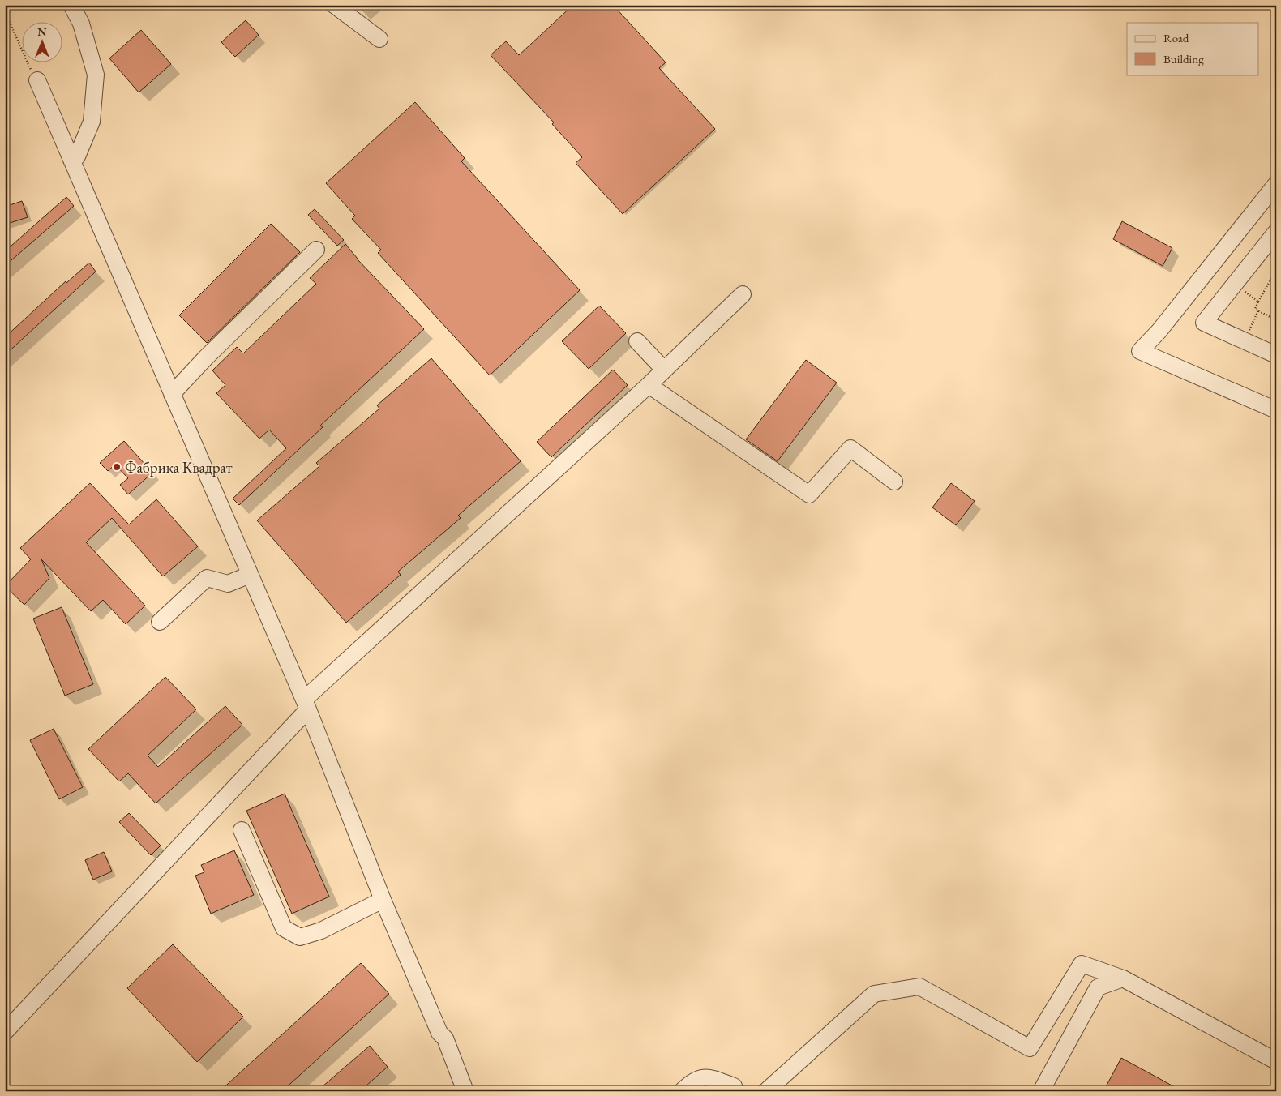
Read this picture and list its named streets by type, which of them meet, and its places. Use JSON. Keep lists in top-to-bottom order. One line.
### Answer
{"places":["Фабрика Квадрат"],"legend":["Road","Building"],"north":"top"}
